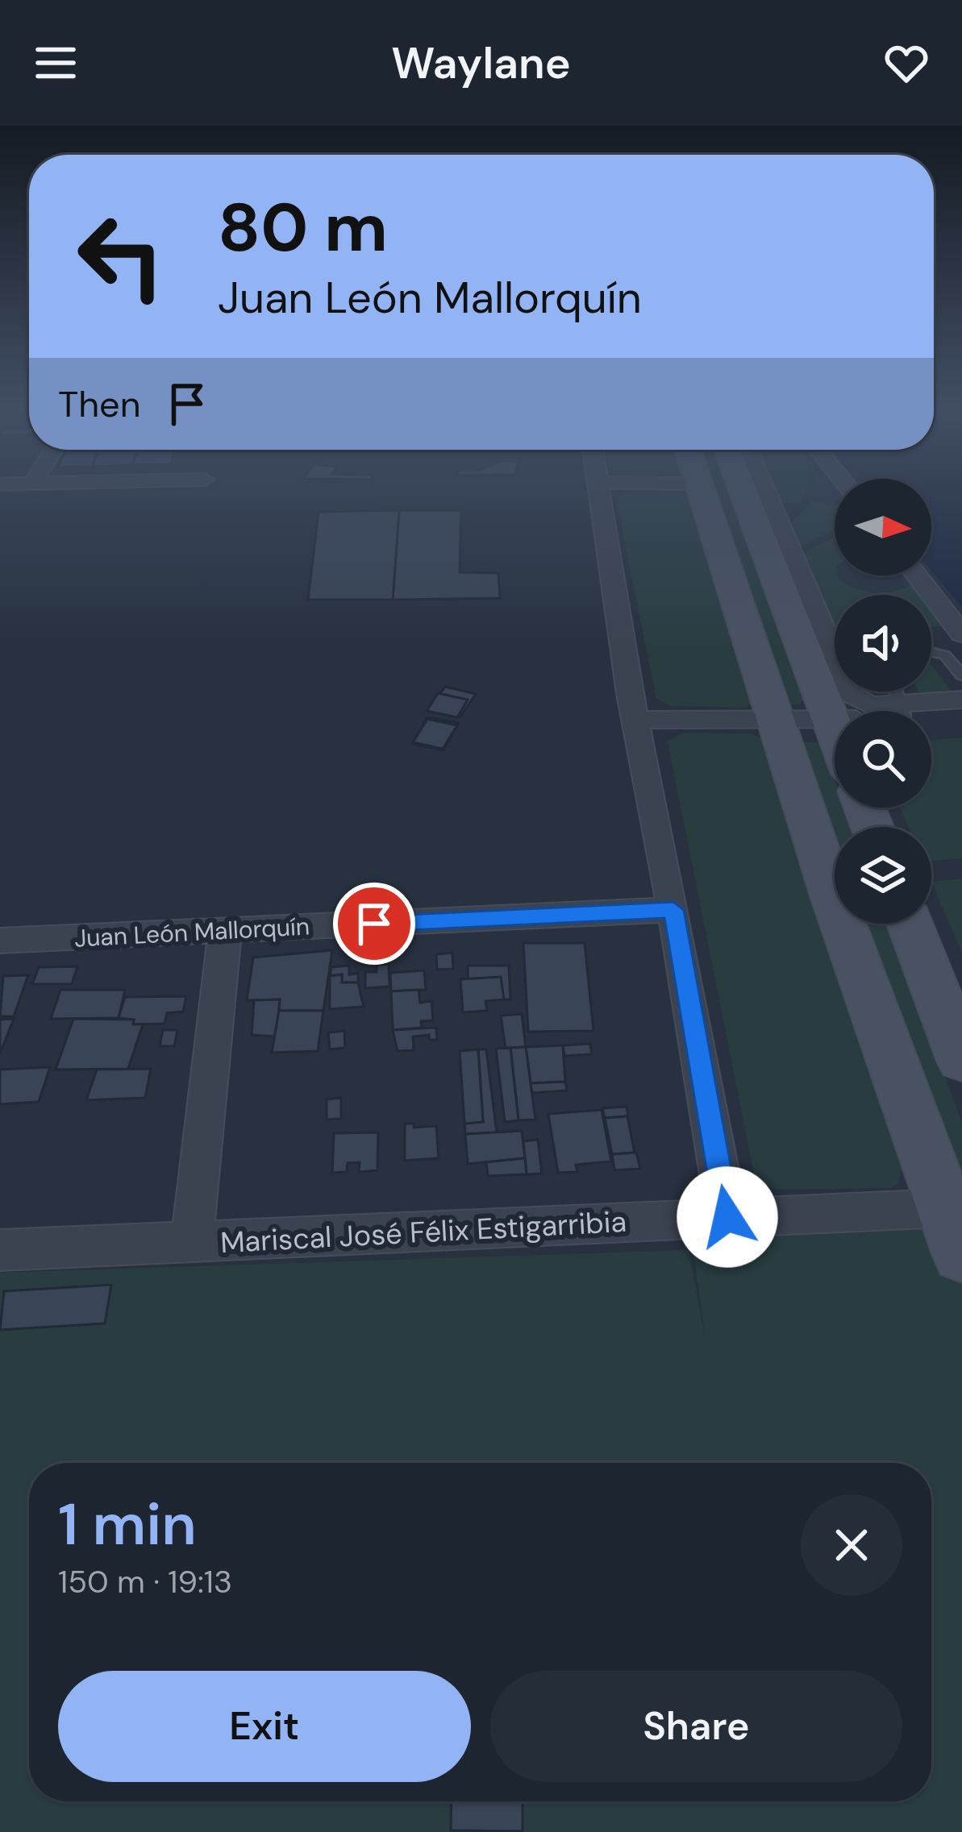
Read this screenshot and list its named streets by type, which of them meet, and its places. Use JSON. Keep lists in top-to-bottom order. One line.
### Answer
{"streets":{"street":["Juan León Mallorquín","Mariscal José Félix Estigarribia"]},"north":"right","page":{"header":"Waylane","turn":["80 m","Juan León Mallorquín"],"then":"Then","heading":["1 min","150 m · 19:13"],"buttons":["Exit","Share"]}}
